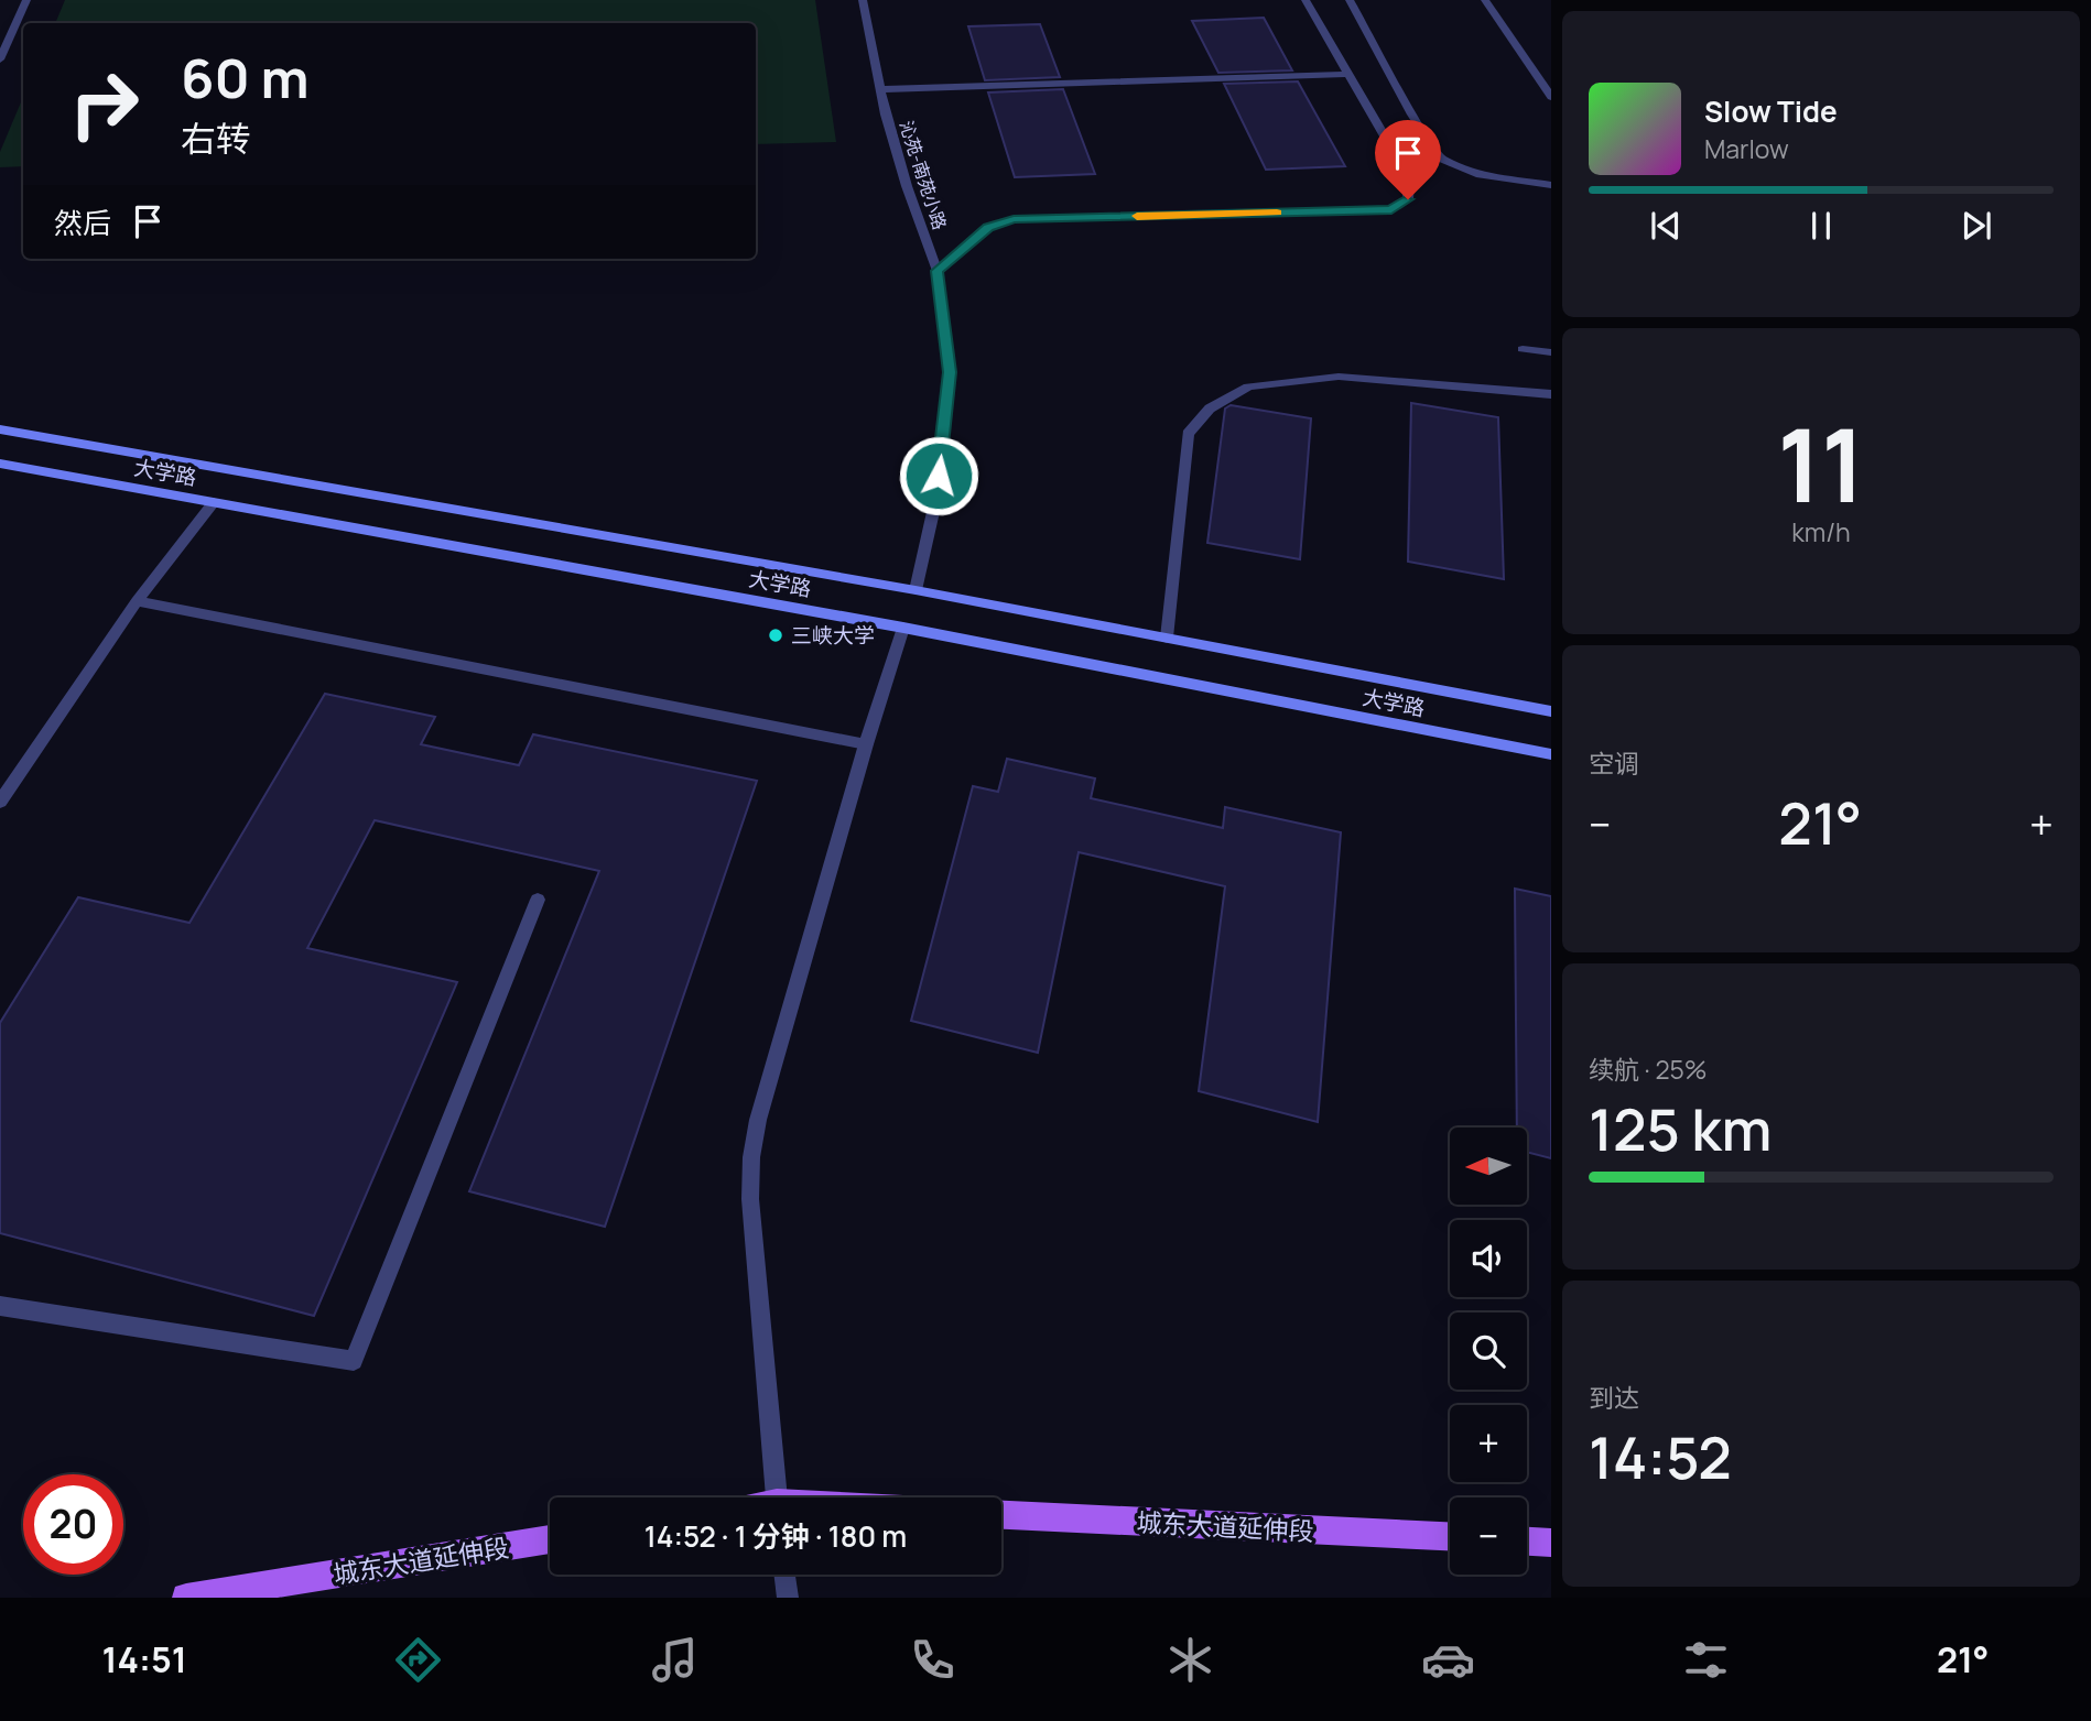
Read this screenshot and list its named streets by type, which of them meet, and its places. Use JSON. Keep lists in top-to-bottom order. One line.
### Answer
{"streets":{"main road":["大学路","城东大道延伸段"],"street":["沁苑-南苑小路"]},"crossings":[["沁苑-南苑小路","大学路"]],"places":["三峡大学"],"north":"left","page":{"turn":["60 m","右转"],"song":["Slow Tide","Marlow"],"then":"然后","tile":[["11","km/h"],"空调",["续航 · 25%","125 km"],["到达","14:52"]],"heat":["−","21°","+"],"map_buttons":["+","−"],"limit":"20","trip":"14:52 · 1 分钟 · 180 m","tabs":["14:51","21°"]}}
